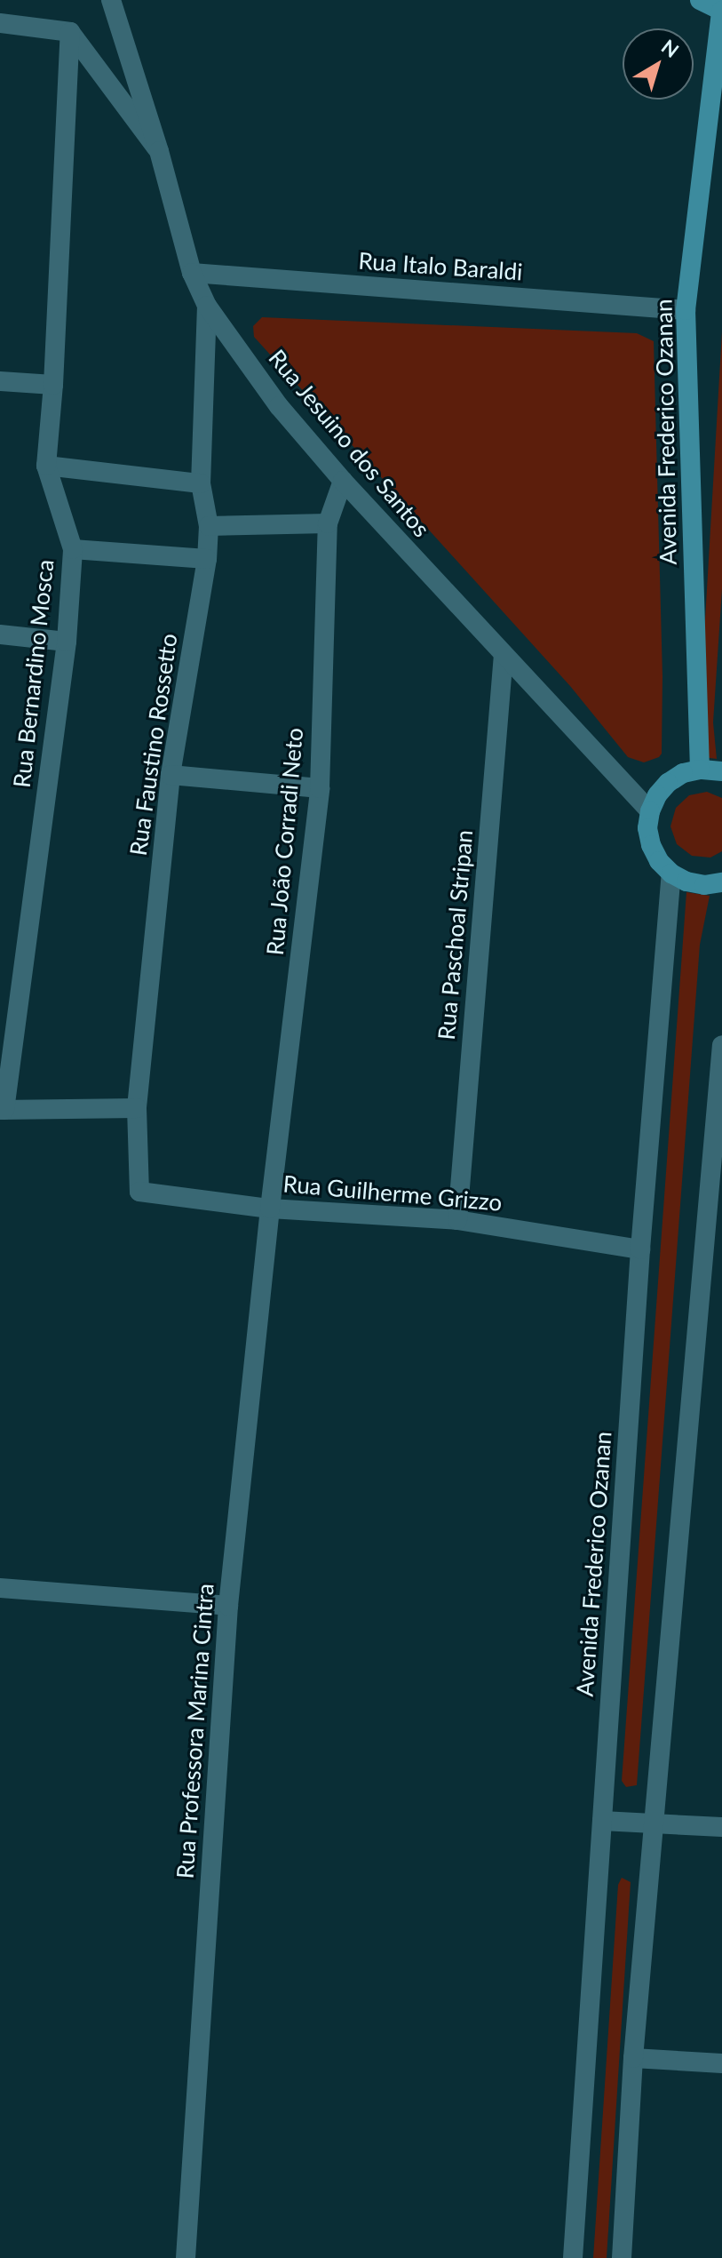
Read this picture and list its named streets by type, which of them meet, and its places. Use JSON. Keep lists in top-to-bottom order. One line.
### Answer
{"streets":{"main road":["Avenida Frederico Ozanan"],"street":["Rua Italo Baraldi","Rua Jesuino dos Santos","Rua Bernardino Mosca","Rua Faustino Rossetto","Rua João Corradi Neto","Rua Paschoal Stripan","Rua Guilherme Grizzo","Rua Professora Marina Cintra"]},"crossings":[["Rua Italo Baraldi","Avenida Frederico Ozanan"],["Rua Italo Baraldi","Rua Jesuino dos Santos"],["Avenida Frederico Ozanan","Rua Guilherme Grizzo"],["Rua Jesuino dos Santos","Rua Faustino Rossetto"],["Rua Jesuino dos Santos","Rua João Corradi Neto"],["Rua Jesuino dos Santos","Rua Paschoal Stripan"],["Rua Faustino Rossetto","Rua Guilherme Grizzo"],["Rua João Corradi Neto","Rua Guilherme Grizzo"],["Rua João Corradi Neto","Rua Professora Marina Cintra"],["Rua Paschoal Stripan","Rua Guilherme Grizzo"],["Rua Guilherme Grizzo","Rua Professora Marina Cintra"]],"north":"top right"}
